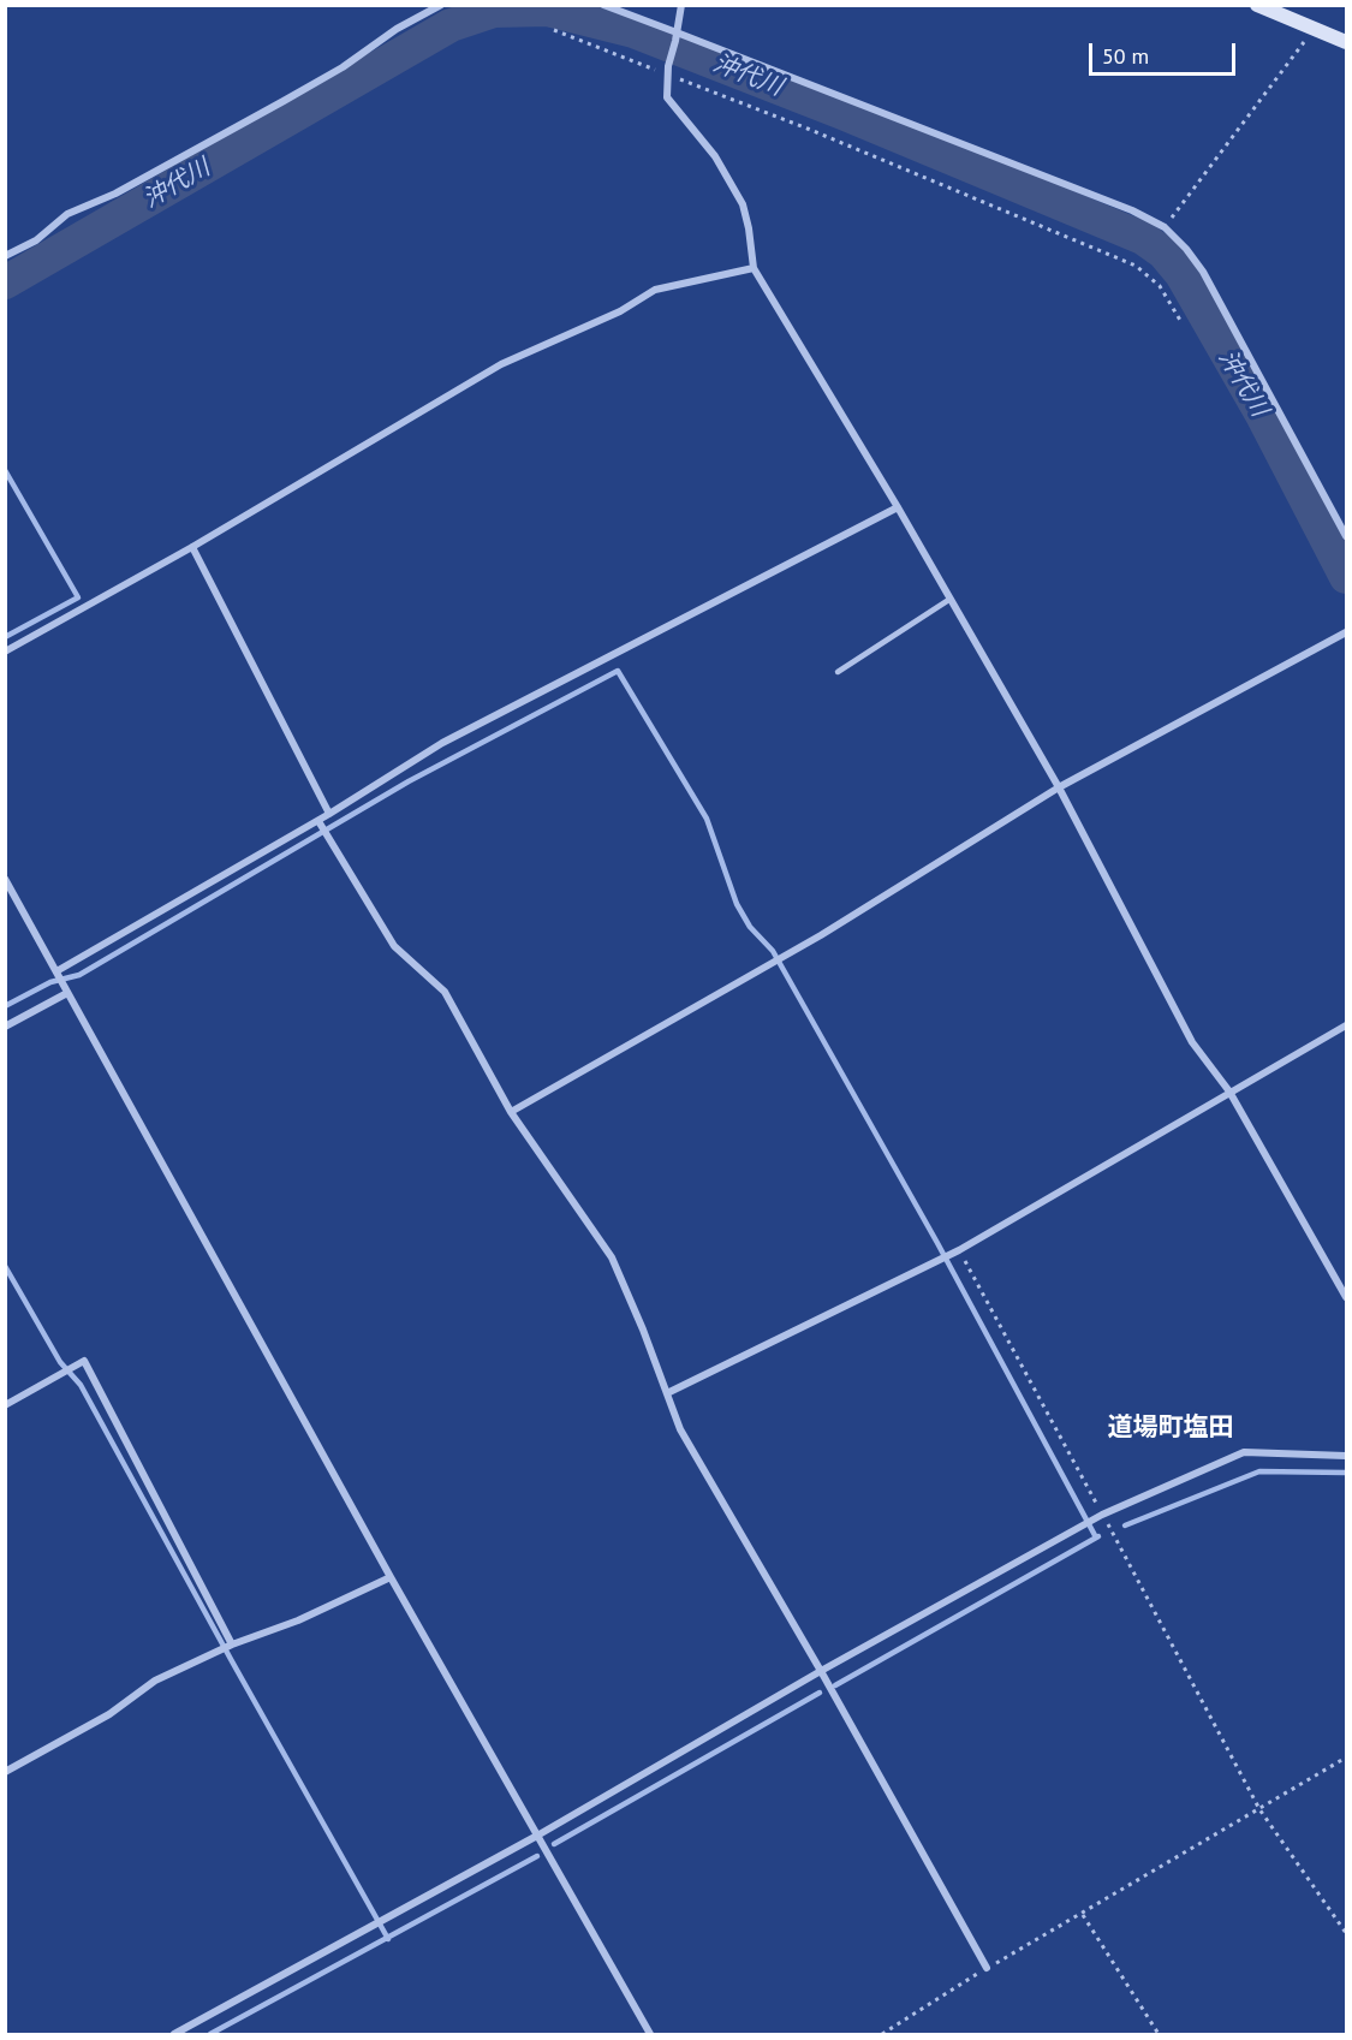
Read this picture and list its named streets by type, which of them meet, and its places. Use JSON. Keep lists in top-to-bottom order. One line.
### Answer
{"districts":["道場町塩田"],"water":["沖代川"],"scale_bar":"50 m"}
